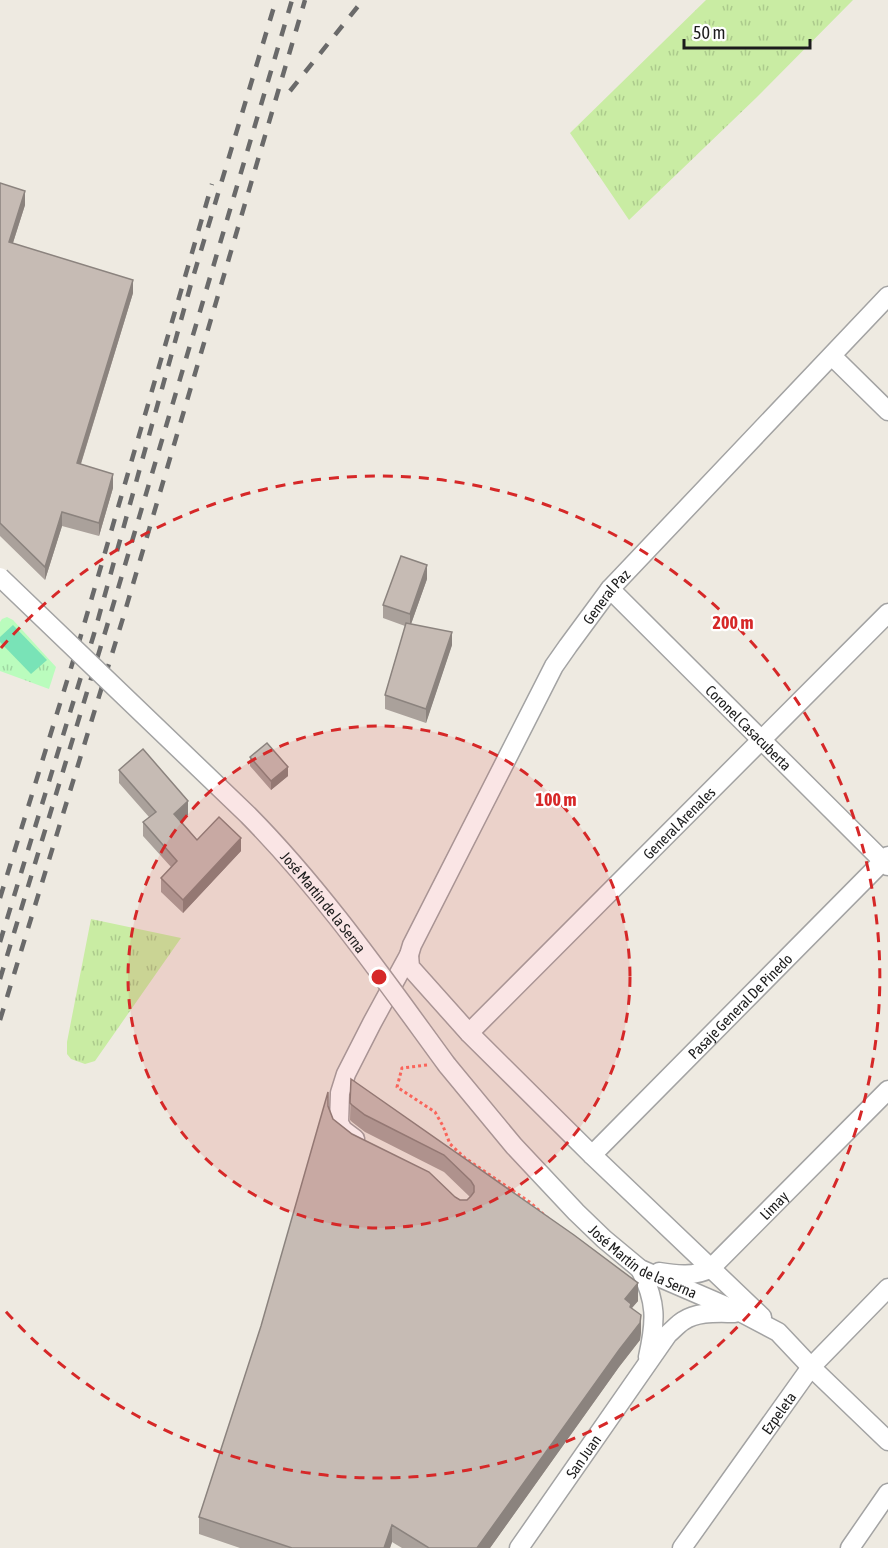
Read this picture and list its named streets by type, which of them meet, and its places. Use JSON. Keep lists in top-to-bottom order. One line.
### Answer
{"streets":{"street":["General Paz","Coronel Casacuberta","General Arenales","José Martín de la Serna","Pasaje General De Pinedo","Limay","Ezpeleta","San Juan"]},"crossings":[["General Paz","Coronel Casacuberta"],["General Paz","José Martín de la Serna"],["Coronel Casacuberta","General Arenales"],["Coronel Casacuberta","Pasaje General De Pinedo"],["General Arenales","José Martín de la Serna"],["José Martín de la Serna","Pasaje General De Pinedo"],["José Martín de la Serna","Limay"],["José Martín de la Serna","Ezpeleta"],["José Martín de la Serna","San Juan"]],"scale_bar":"50 m","rings":["200 m","100 m"]}
